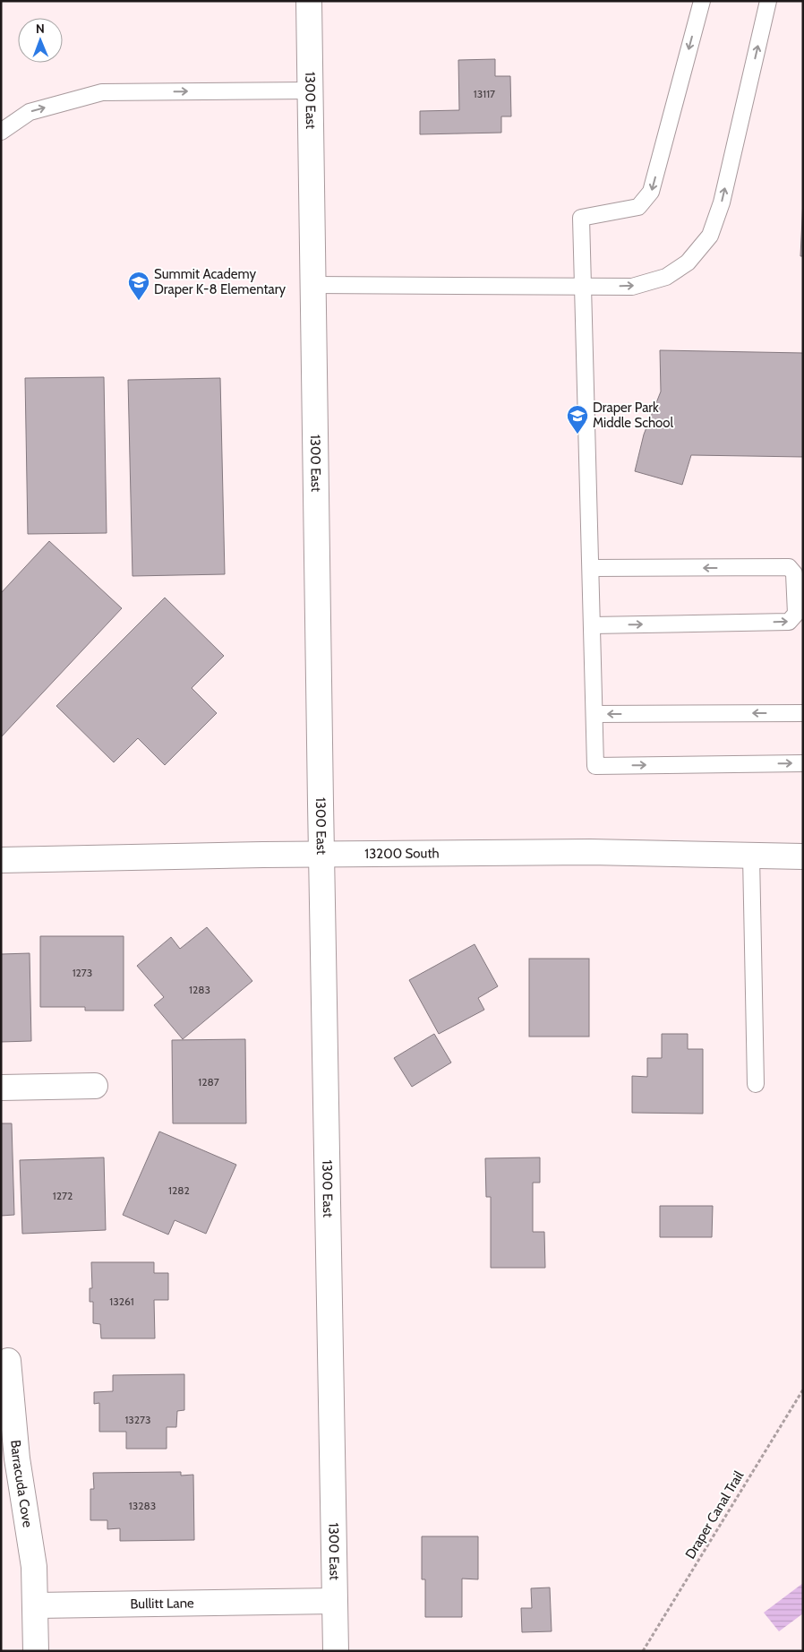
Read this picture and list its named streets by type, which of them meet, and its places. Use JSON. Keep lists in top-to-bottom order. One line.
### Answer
{"streets":{"main road":["1300 East","13200 South","Barracuda Cove","Bullitt Lane"],"path":["Draper Canal Trail"]},"crossings":[["1300 East","13200 South"],["1300 East","Bullitt Lane"],["Barracuda Cove","Bullitt Lane"]],"places":{"school or university":["Summit Academy Draper K-8 Elementary","Draper Park Middle School"]},"house_numbers":["13117","1273","1283","1287","1282","1272","13261","13273","13283"],"north":"top"}
